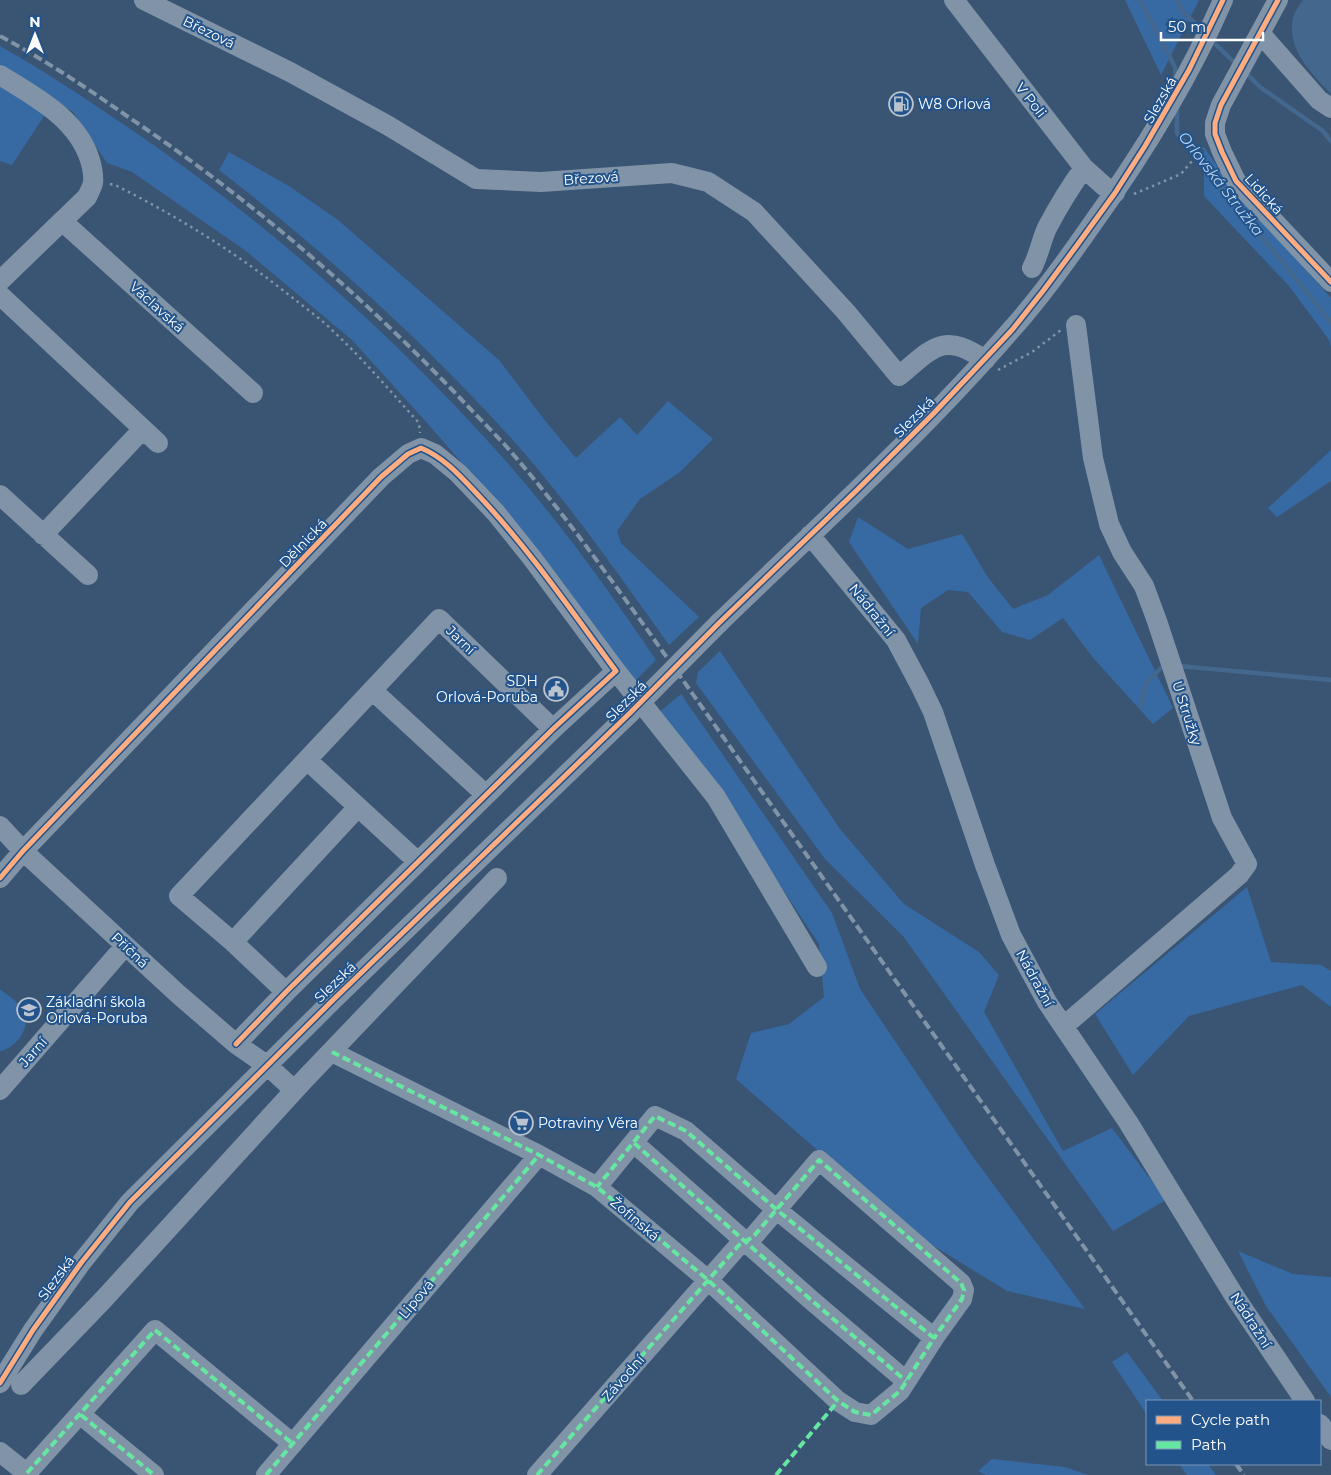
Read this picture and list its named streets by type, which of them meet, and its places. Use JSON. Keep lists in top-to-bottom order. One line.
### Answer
{"streets":{"street":["Březová","V Poli","Slezská","Lidická","Václavská","Dělnická","Nádražní","Jarní","U Stružky","Příčná","Žofinská","Lipová","Závodní"]},"crossings":[["Březová","Slezská"],["V Poli","Slezská"],["Slezská","Nádražní"],["Slezská","Jarní"],["Slezská","Příčná"],["Dělnická","Příčná"],["Nádražní","U Stružky"],["Jarní","Příčná"],["Žofinská","Lipová"],["Žofinská","Závodní"]],"water":["Orlovská Stružka"],"places":{"fuel station":["W8 Orlová"],"public building":["SDH Orlová-Poruba"],"school or university":["Základní škola Orlová-Poruba"],"supermarket":["Potraviny Věra"]},"legend":["Cycle path","Path"],"scale_bar":"50 m","north":"top"}
